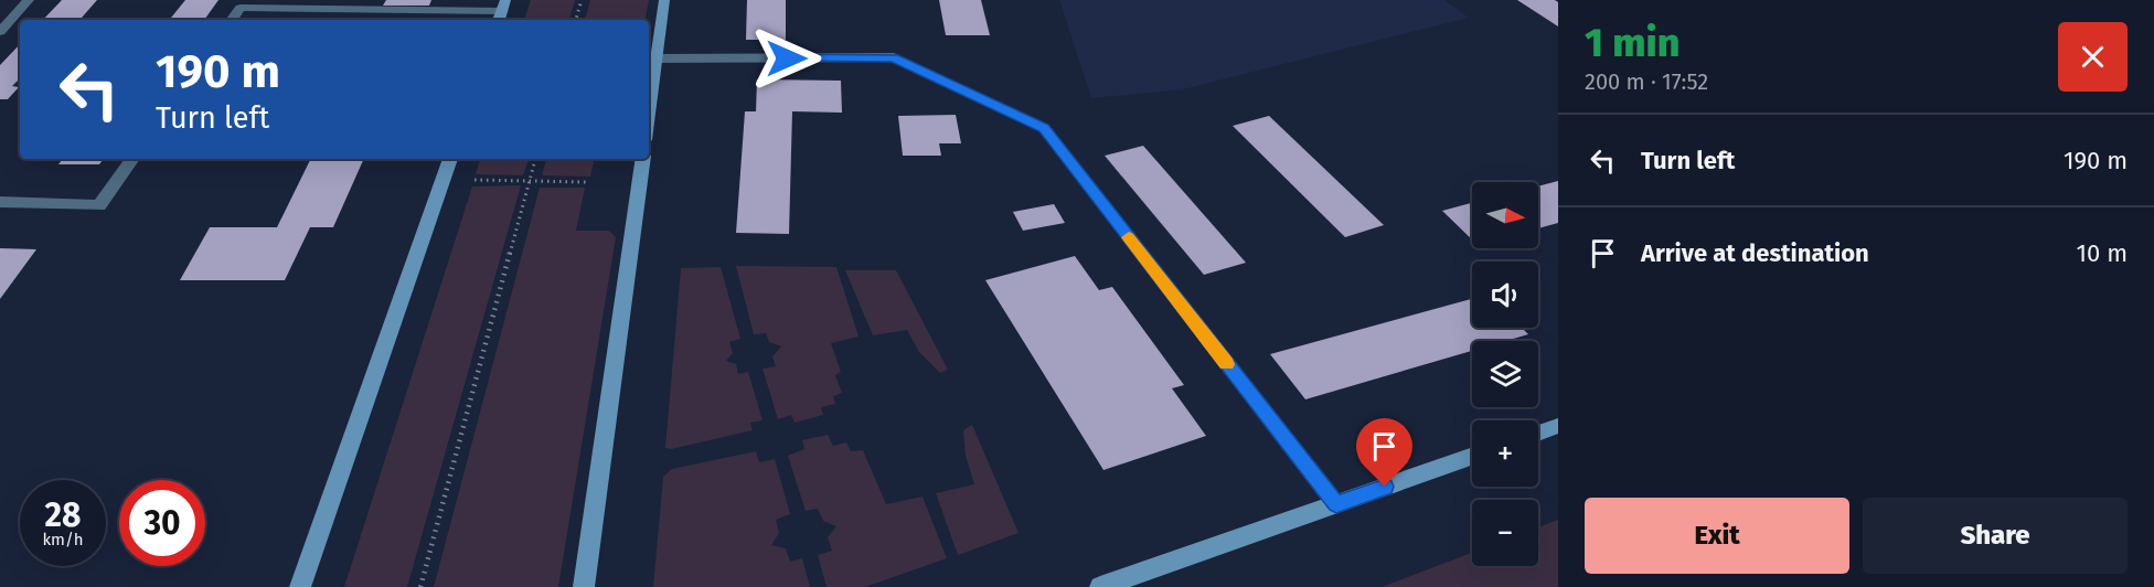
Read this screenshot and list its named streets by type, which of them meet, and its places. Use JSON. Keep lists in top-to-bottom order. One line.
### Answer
{"north":"right","page":{"heading":["1 min","200 m · 17:52"],"turn":["190 m","Turn left"],"list":[{"name":"Turn left","value":"190 m"},{"name":"Arrive at destination","value":"10 m"}],"map_buttons":["+","−"],"speed":"28 km/h","limit":"30","buttons":["Exit","Share"]}}
